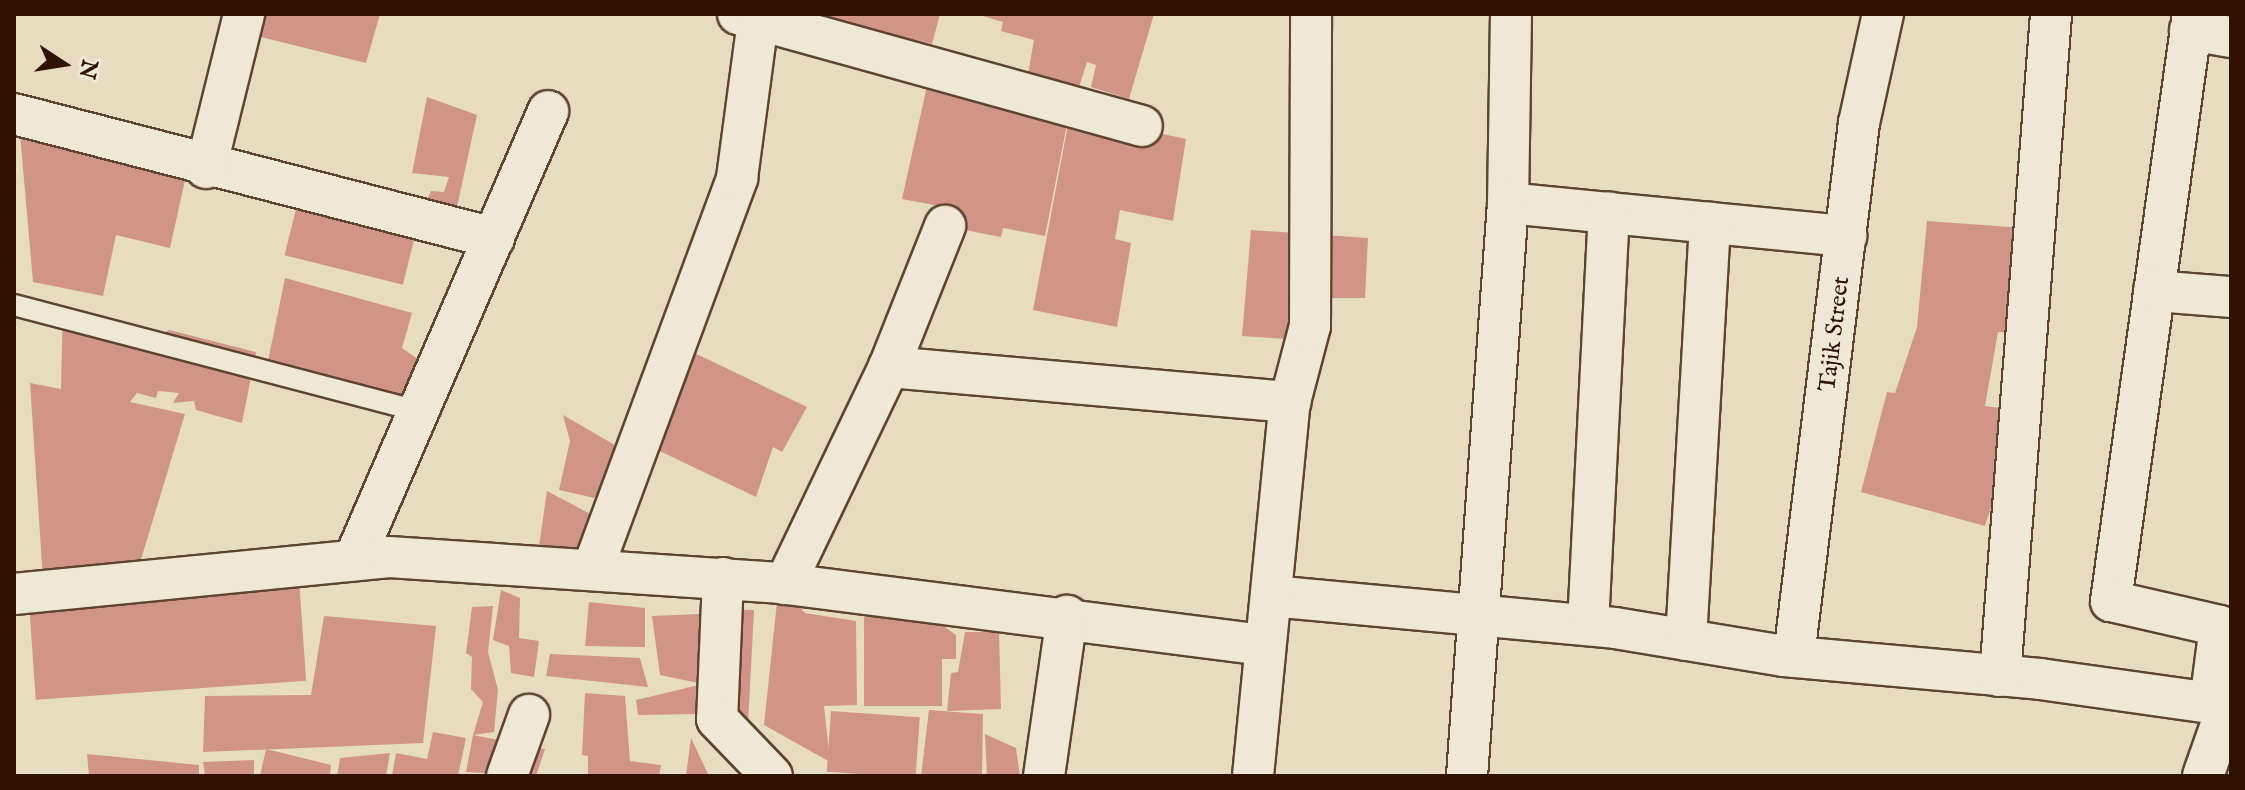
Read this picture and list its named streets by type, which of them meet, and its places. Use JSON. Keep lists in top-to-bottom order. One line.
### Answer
{"streets":{"street":["Tajik Street"]},"north":"right"}
